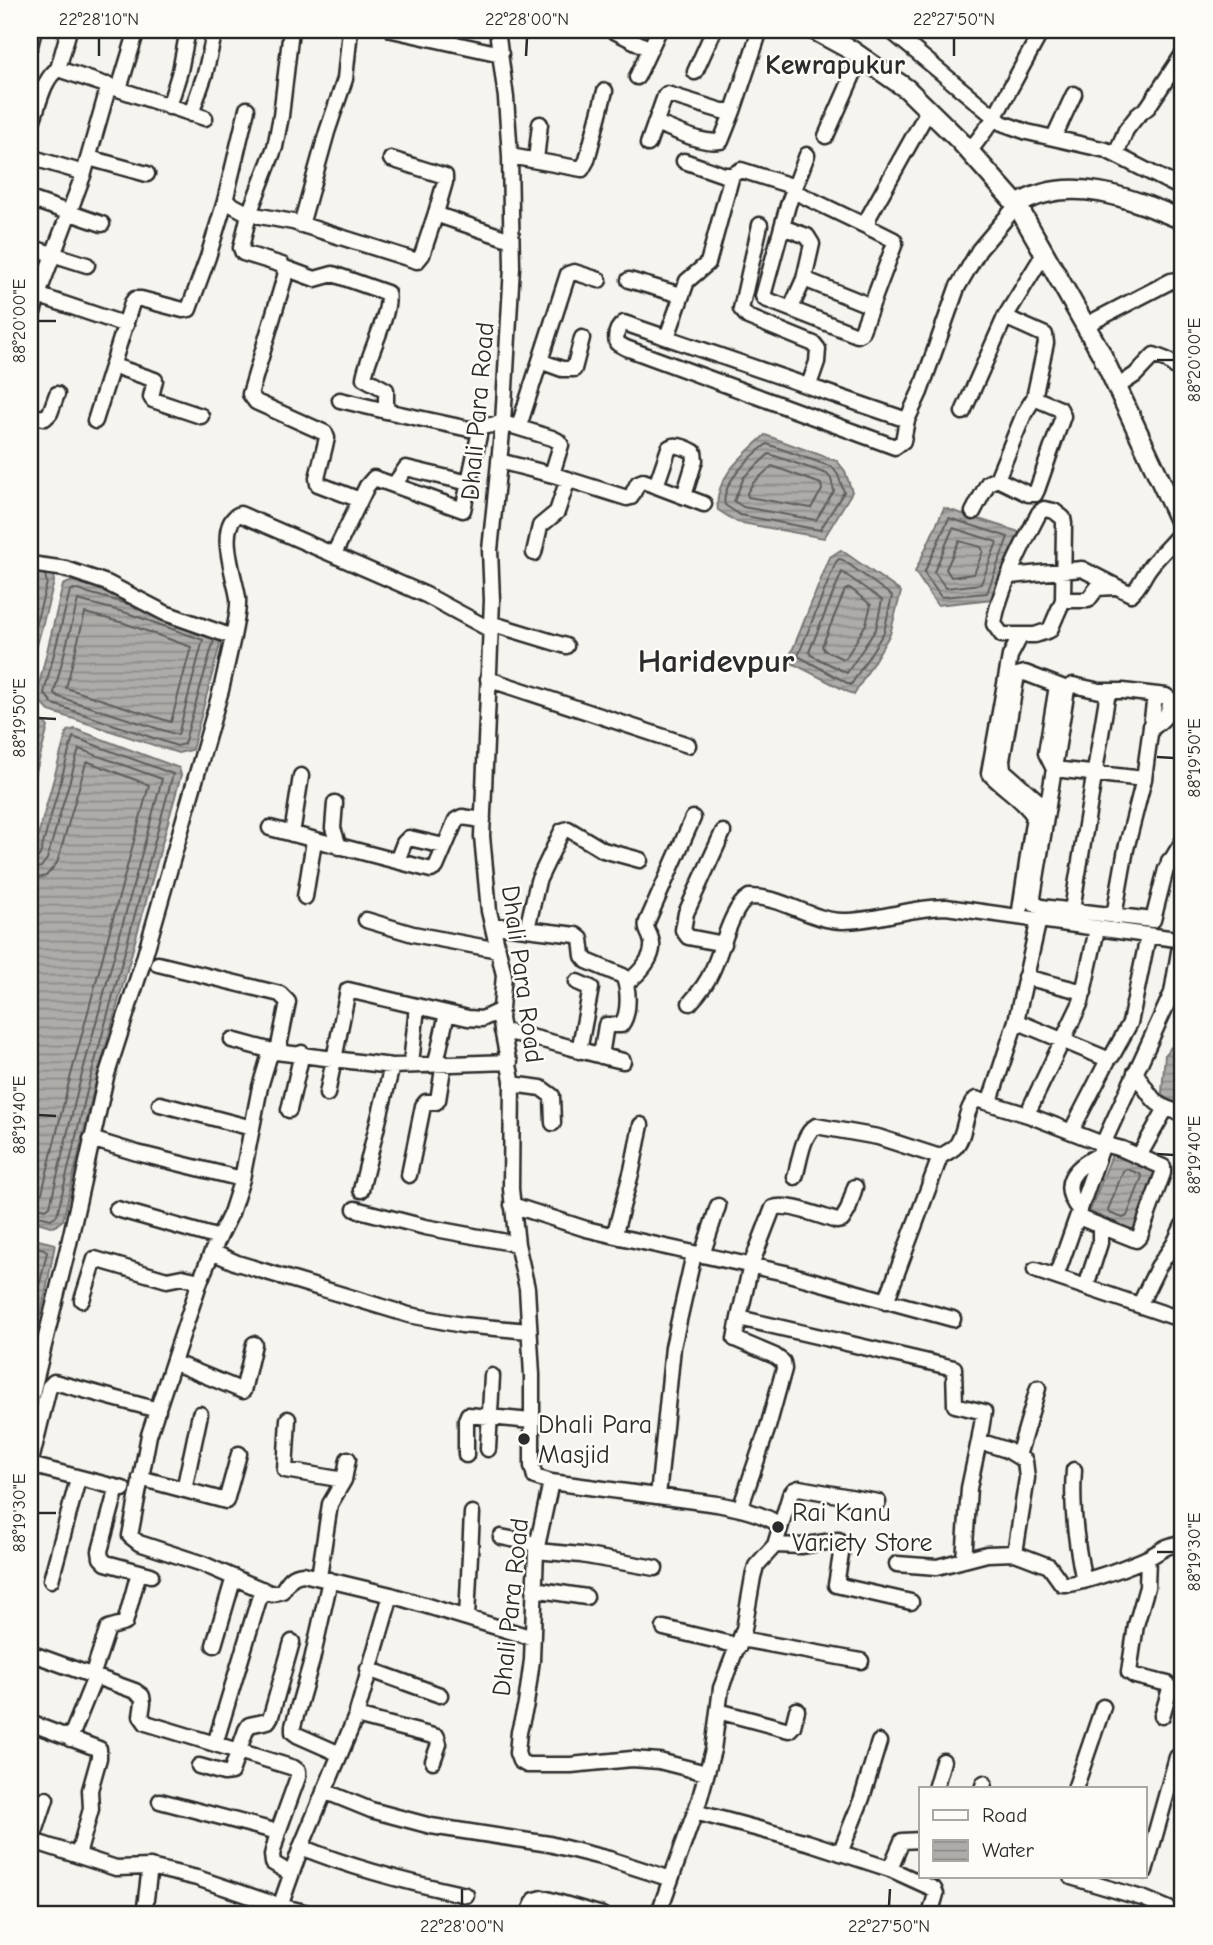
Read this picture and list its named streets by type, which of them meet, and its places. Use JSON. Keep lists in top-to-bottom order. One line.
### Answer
{"streets":{"street":["Dhali Para Road"]},"districts":["Kewrapukur","Haridevpur"],"places":["Dhali Para Masjid","Rai Kanu Variety Store"],"legend":["Road","Water"],"coordinates":["22°28'10\"N","22°28'00\"N","22°27'50\"N","88°20'00\"E","88°19'50\"E","88°19'40\"E","88°19'30\"E"]}
